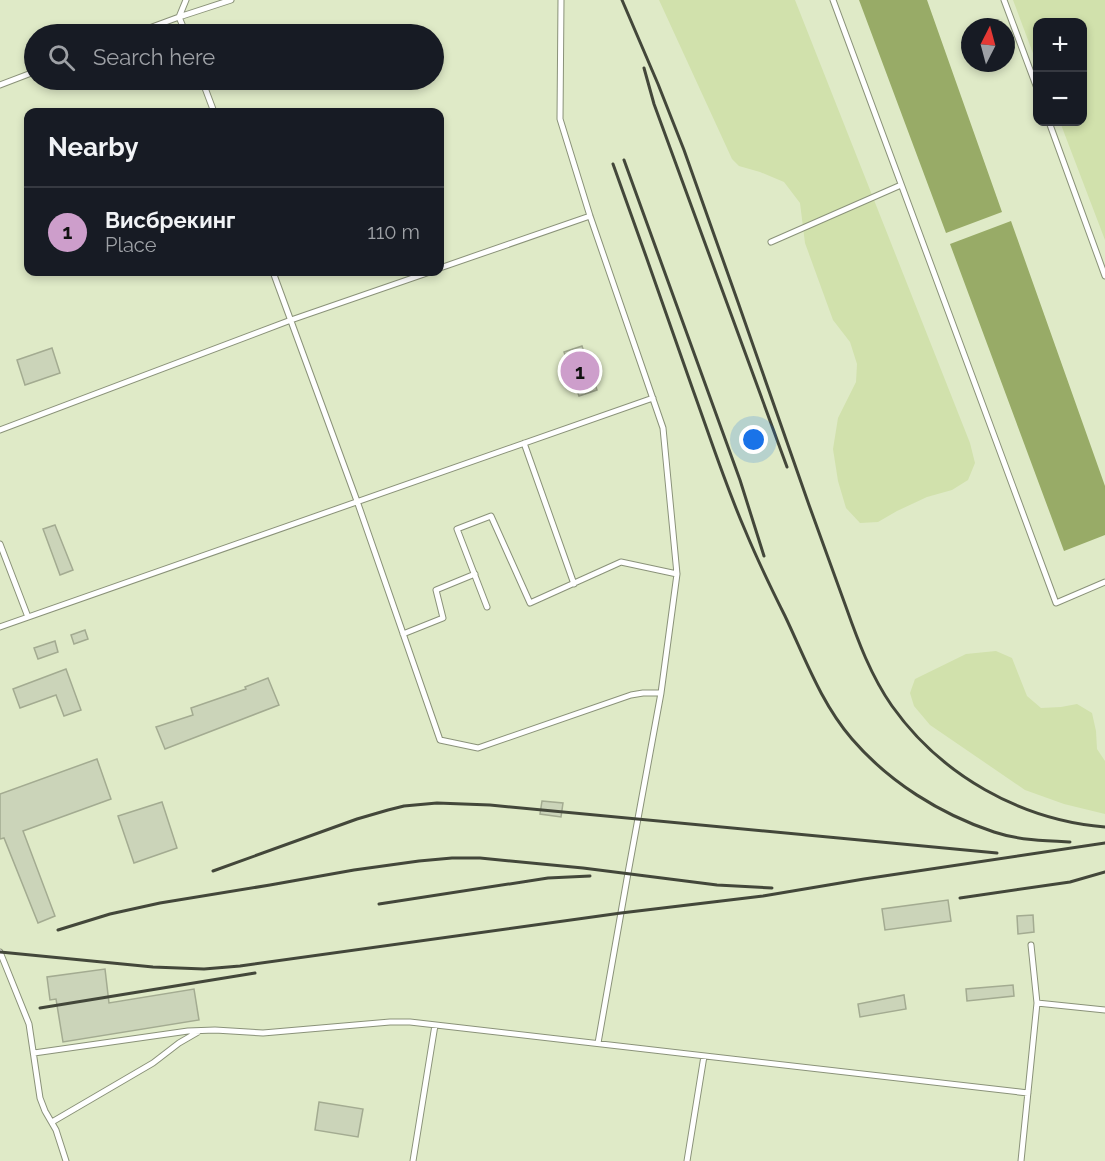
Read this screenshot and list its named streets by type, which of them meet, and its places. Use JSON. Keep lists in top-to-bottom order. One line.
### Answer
{"north":"top","page":{"map_buttons":["+","−"],"search":"Search here","heading":"Nearby","list":[{"mark":"1","name":"Висбрекинг","note":"Place","value":"110 m"}],"pins":"1"}}
